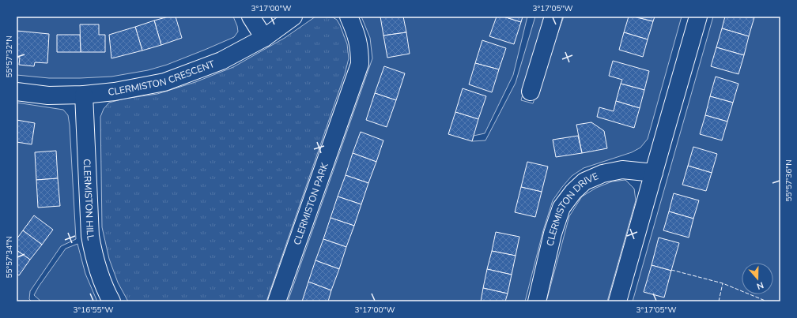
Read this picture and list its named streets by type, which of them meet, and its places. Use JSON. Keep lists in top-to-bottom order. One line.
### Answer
{"streets":{"street":["CLERMISTON CRESCENT","CLERMISTON HILL","CLERMISTON PARK","CLERMISTON DRIVE"]},"crossings":[["CLERMISTON CRESCENT","CLERMISTON HILL"]],"north":"bottom","coordinates":["3°17'00\"W","3°17'05\"W","55°57'32\"N","55°57'36\"N","55°57'34\"N","3°16'55\"W"]}
